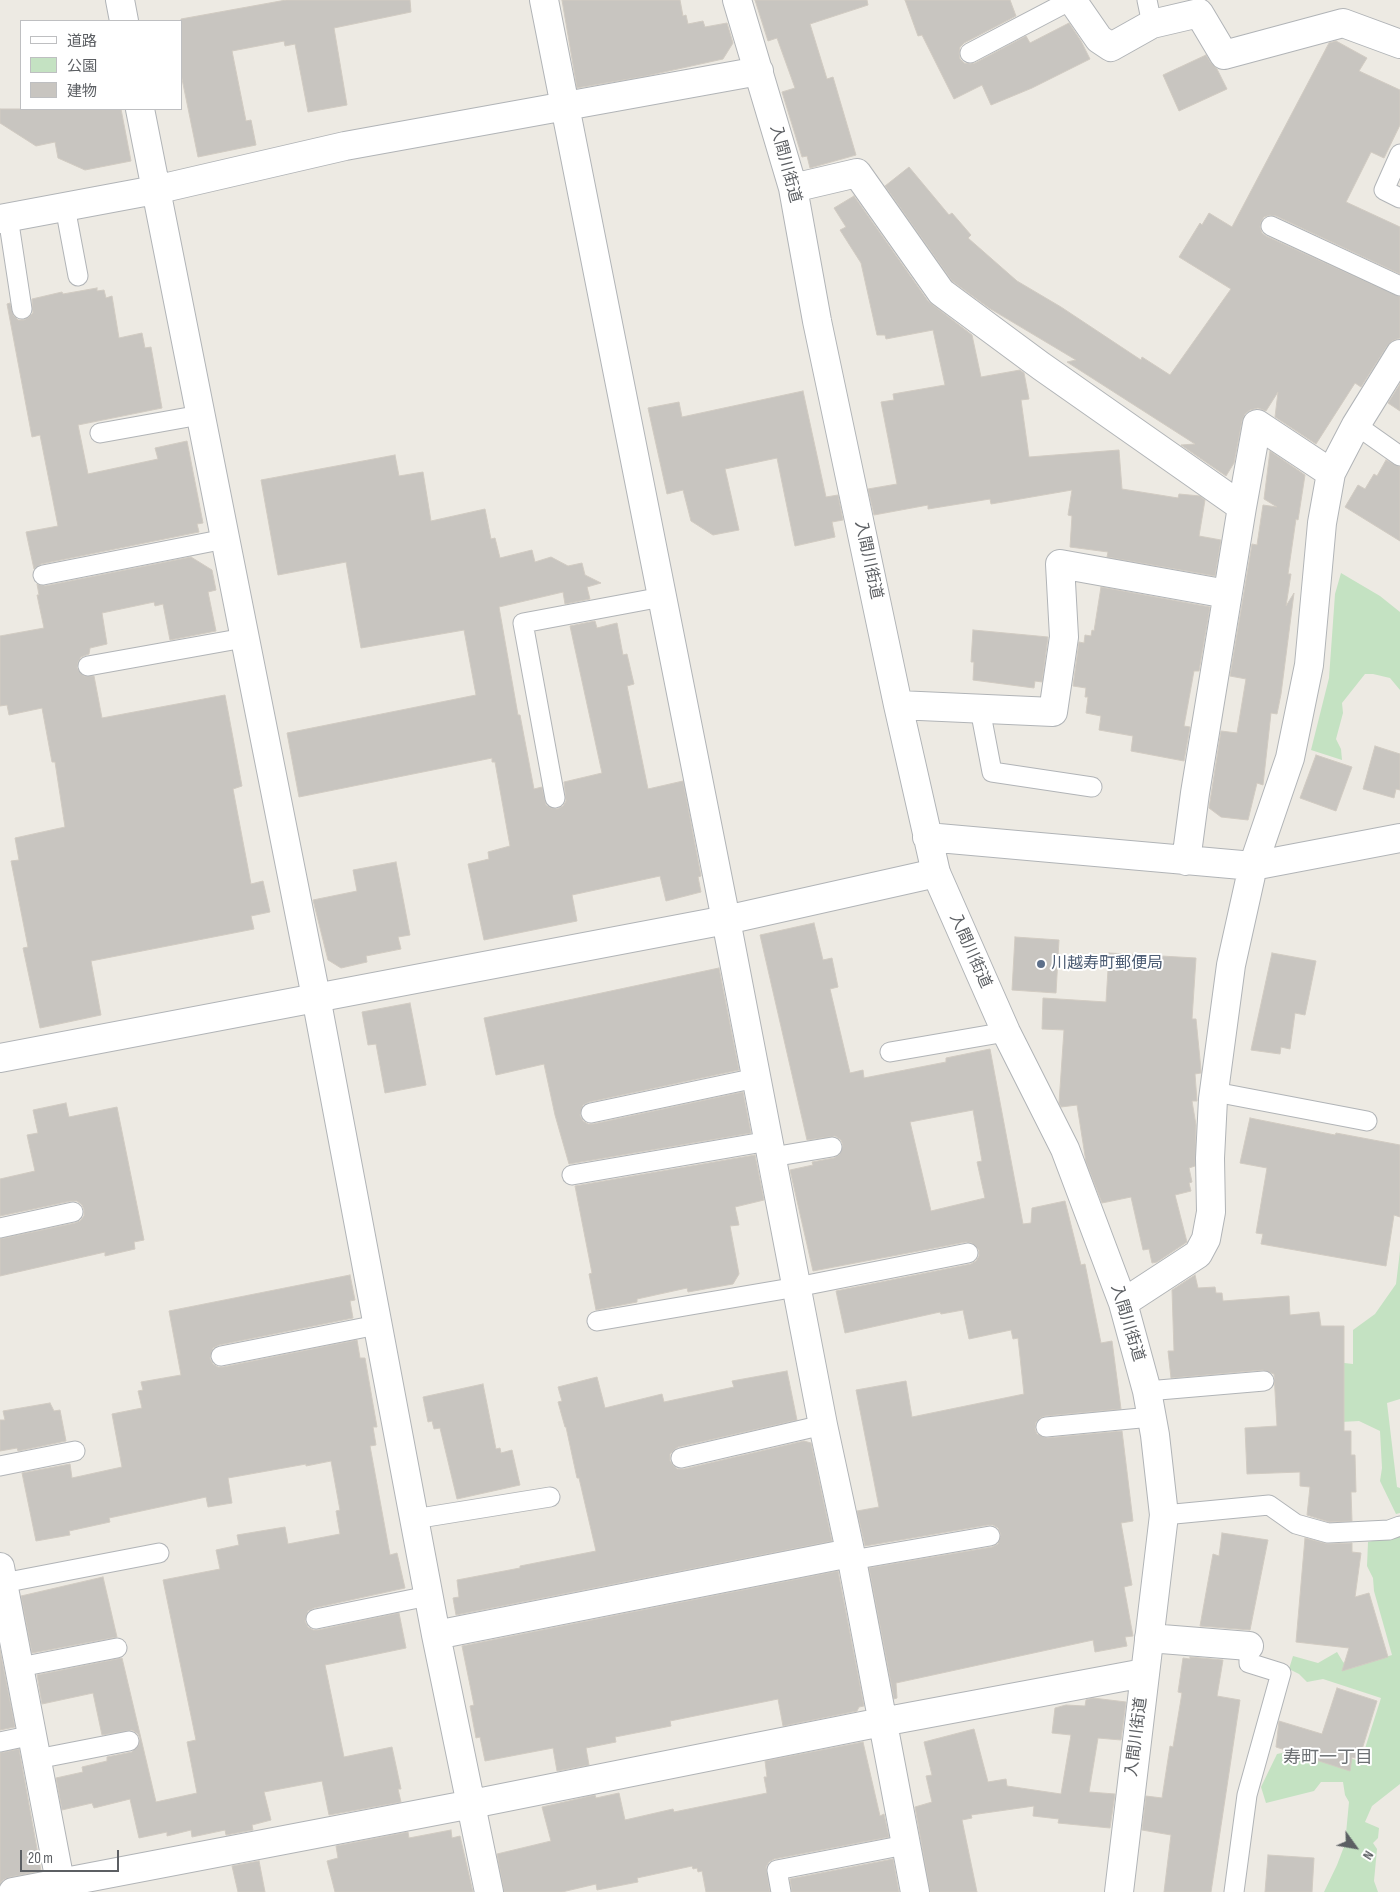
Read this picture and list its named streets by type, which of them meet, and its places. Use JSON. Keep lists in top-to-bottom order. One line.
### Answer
{"streets":{"street":["入間川街道"]},"districts":["寿町一丁目"],"places":["川越寿町郵便局"],"legend":["道路","公園","建物"],"scale_bar":"20 m","north":"bottom right"}
